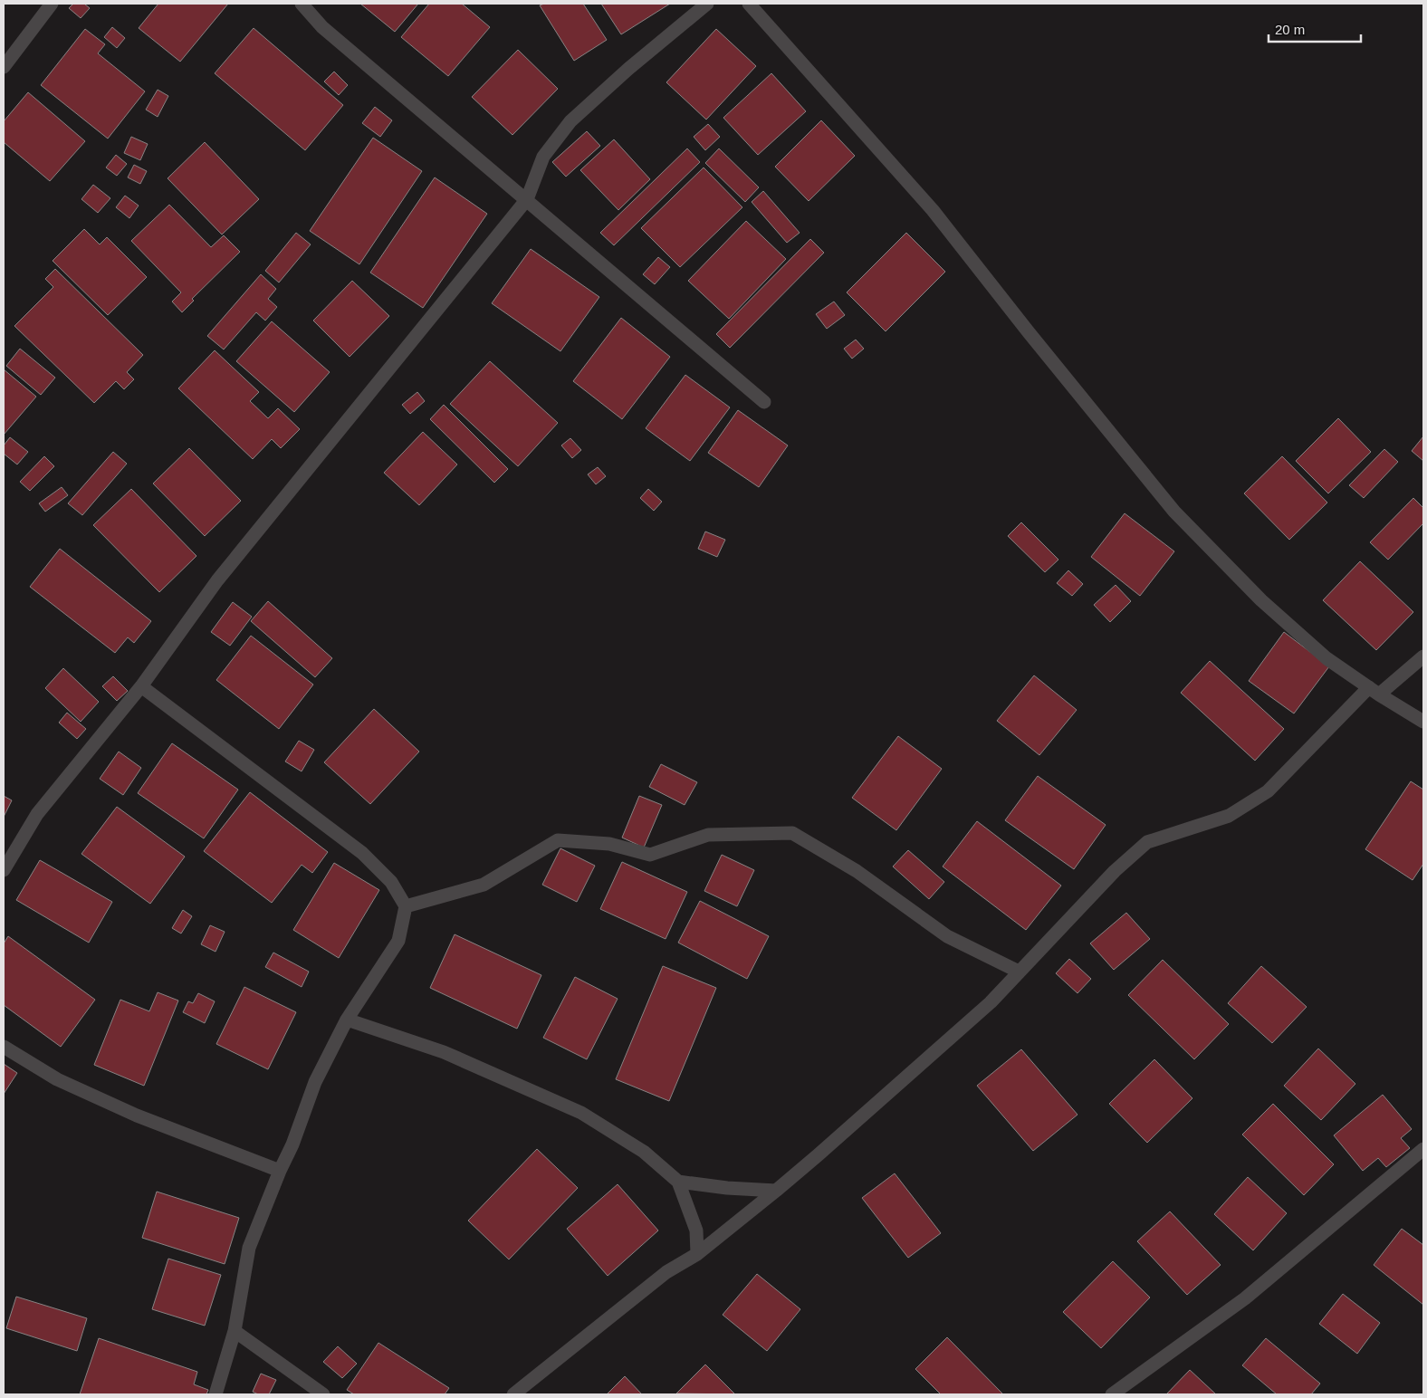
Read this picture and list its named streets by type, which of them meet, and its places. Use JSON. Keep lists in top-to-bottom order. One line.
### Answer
{"scale_bar":"20 m"}
